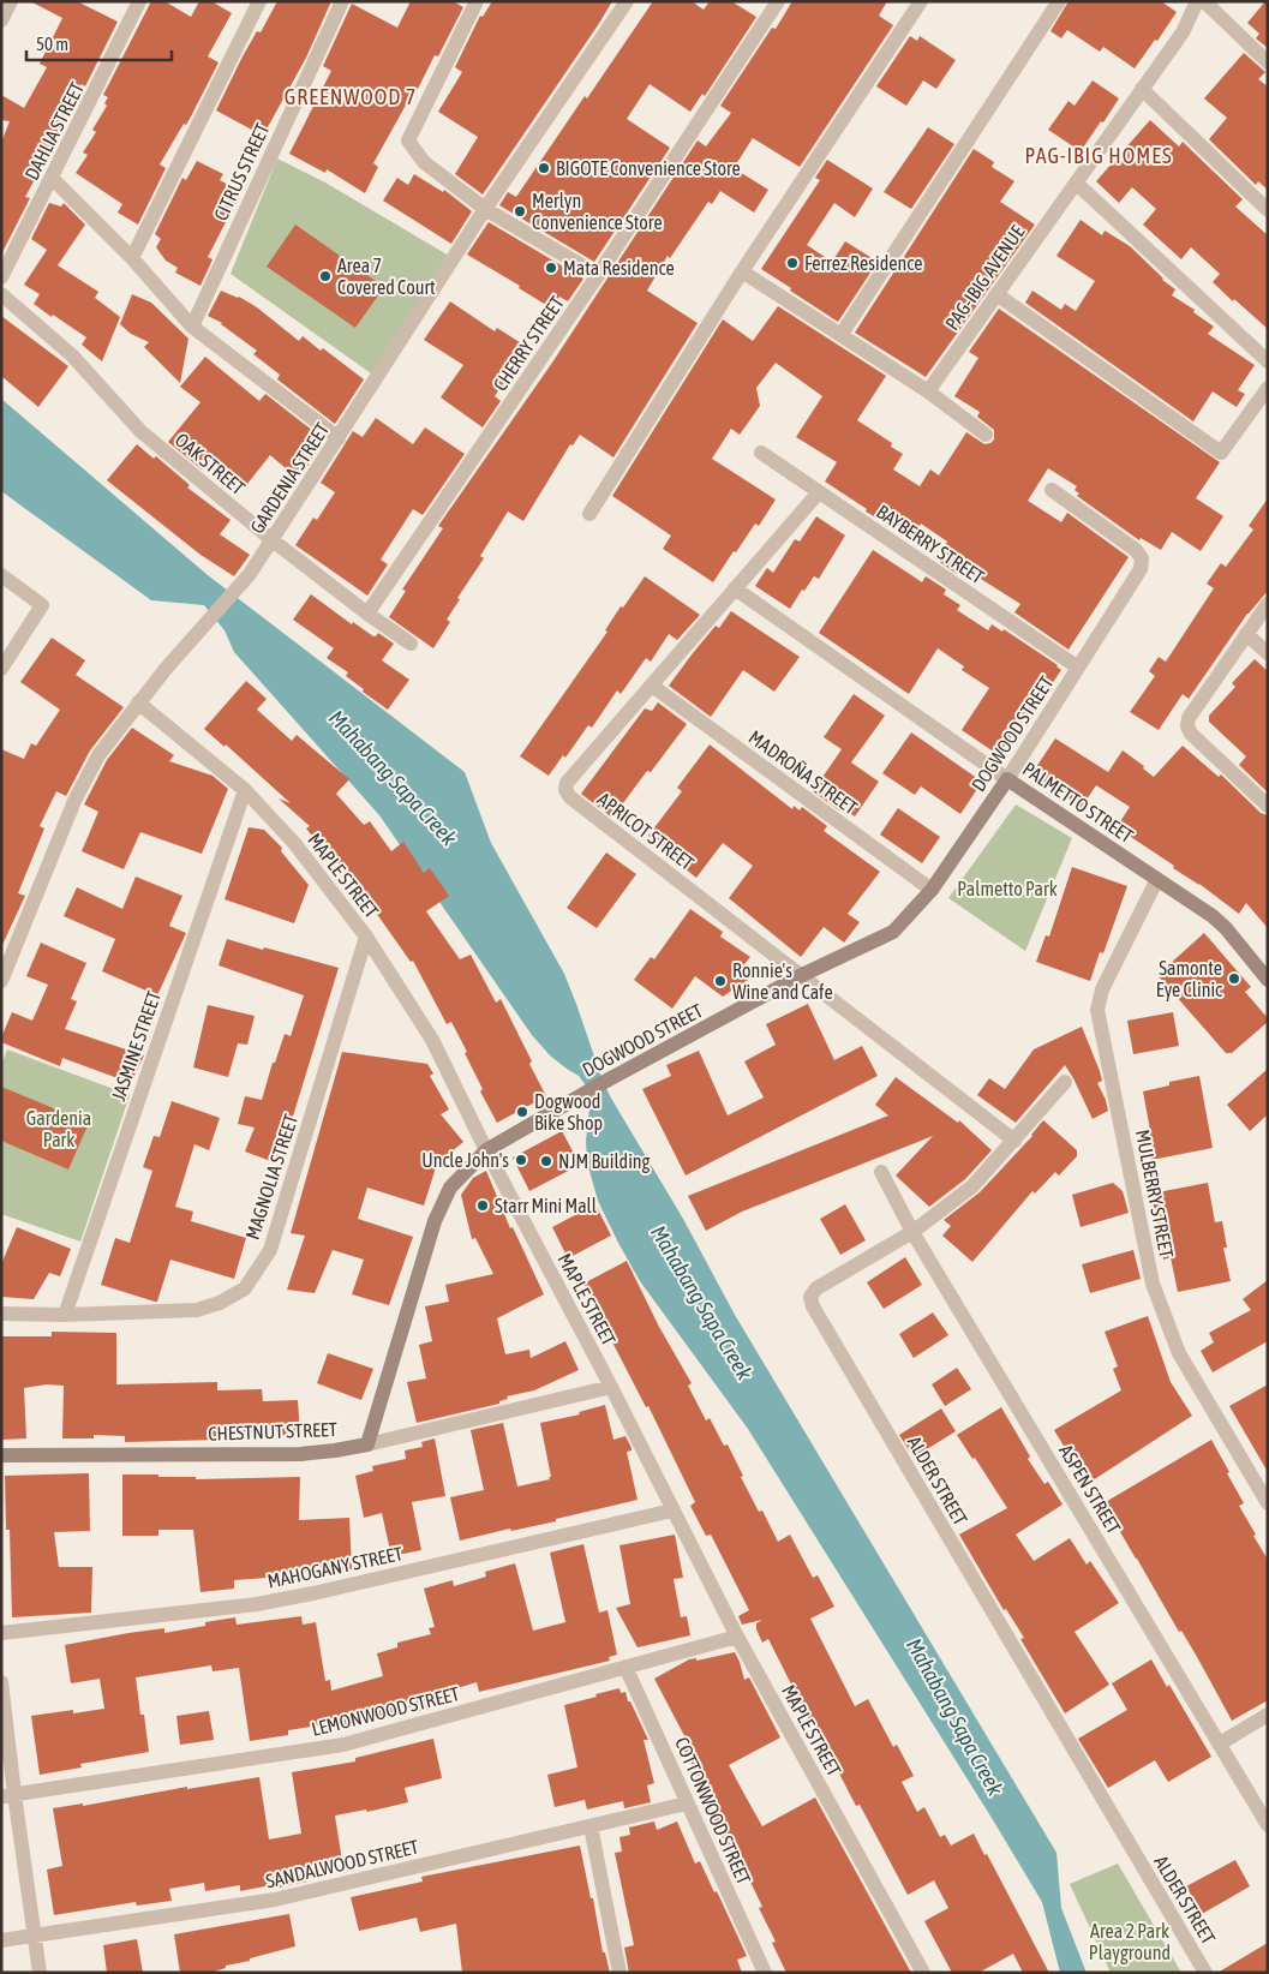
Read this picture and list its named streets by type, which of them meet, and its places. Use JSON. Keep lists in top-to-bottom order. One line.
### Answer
{"streets":{"street":["DAHLIA STREET","CITRUS STREET","PAG-IBIG AVENUE","CHERRY STREET","OAK STREET","GARDENIA STREET","BAYBERRY STREET","DOGWOOD STREET","MADROÑA STREET","PALMETTO STREET","APRICOT STREET","MAPLE STREET","JASMINE STREET","MAGNOLIA STREET","MULBERRY STREET","CHESTNUT STREET","ALDER STREET","ASPEN STREET","MAHOGANY STREET","LEMONWOOD STREET","COTTONWOOD STREET","SANDALWOOD STREET"]},"crossings":[["CHERRY STREET","OAK STREET"],["OAK STREET","GARDENIA STREET"],["GARDENIA STREET","MAPLE STREET"],["BAYBERRY STREET","DOGWOOD STREET"],["BAYBERRY STREET","APRICOT STREET"],["DOGWOOD STREET","MADROÑA STREET"],["DOGWOOD STREET","PALMETTO STREET"],["DOGWOOD STREET","APRICOT STREET"],["DOGWOOD STREET","MAPLE STREET"],["DOGWOOD STREET","CHESTNUT STREET"],["MADROÑA STREET","APRICOT STREET"],["PALMETTO STREET","APRICOT STREET"],["PALMETTO STREET","MULBERRY STREET"],["APRICOT STREET","ALDER STREET"],["MAPLE STREET","JASMINE STREET"],["MAPLE STREET","MAGNOLIA STREET"],["MAPLE STREET","CHESTNUT STREET"],["MAPLE STREET","MAHOGANY STREET"],["MAPLE STREET","LEMONWOOD STREET"],["JASMINE STREET","MAGNOLIA STREET"],["ALDER STREET","ASPEN STREET"],["LEMONWOOD STREET","COTTONWOOD STREET"],["COTTONWOOD STREET","SANDALWOOD STREET"]],"districts":["GREENWOOD 7","PAG-IBIG HOMES"],"water":["Mahabang Sapa Creek"],"parks":["Palmetto Park","Gardenia Park","Area 2 Park Playground"],"places":["BIGOTE Convenience Store","Merlyn Convenience Store","Ferrez Residence","Mata Residence","Area 7 Covered Court","Samonte Eye Clinic","Ronnie's Wine and Cafe","Dogwood Bike Shop","Uncle John's","NJM Building","Starr Mini Mall"],"scale_bar":"50 m"}
